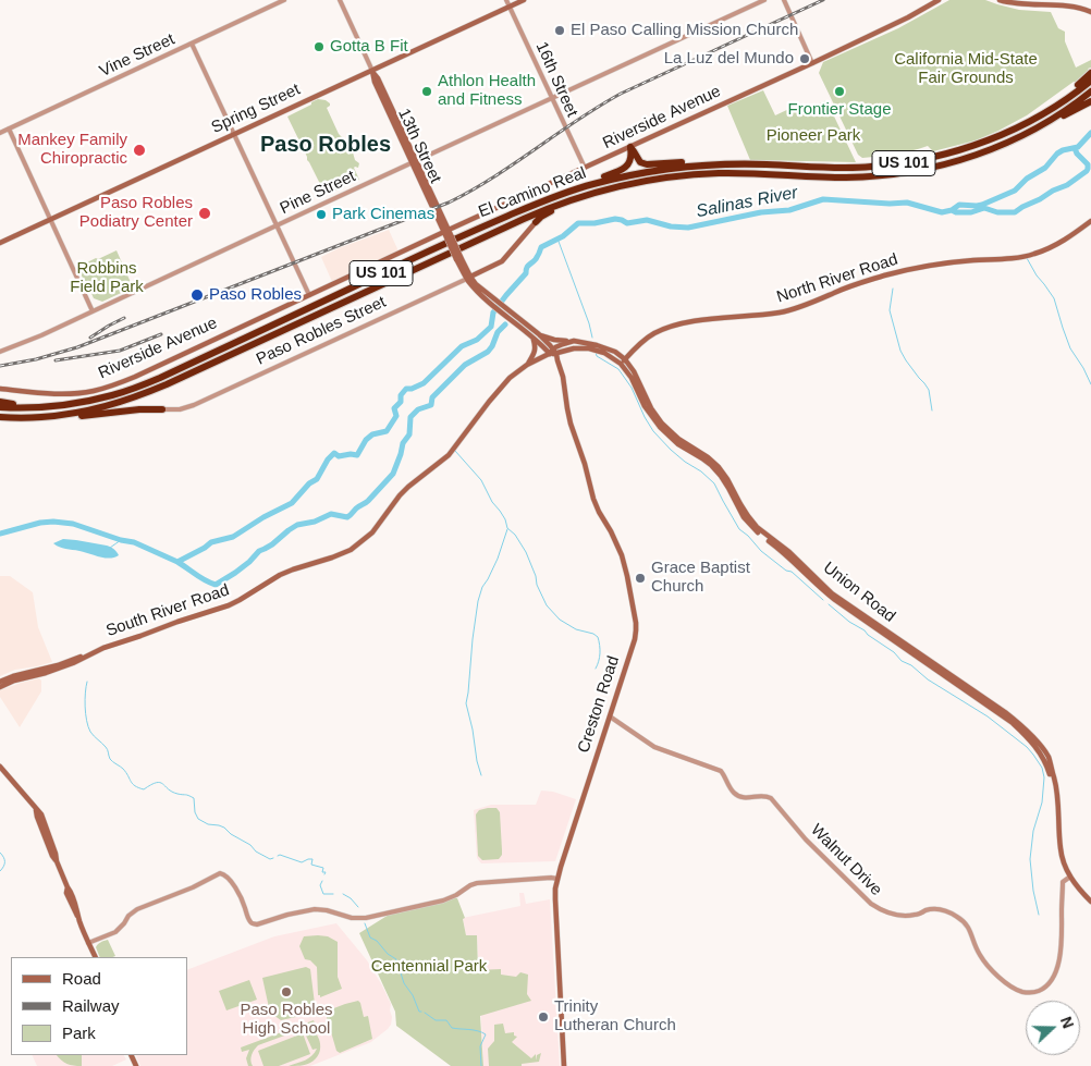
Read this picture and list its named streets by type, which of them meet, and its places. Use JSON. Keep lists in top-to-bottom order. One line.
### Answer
{"streets":{"highway":["US 101","El Camino Real"],"main road":["Spring Street","Riverside Avenue","13th Street","North River Road","Paso Robles Street","Union Road","South River Road","Creston Road"],"street":["Vine Street","16th Street","Pine Street","Walnut Drive"]},"crossings":[["16th Street","Spring Street"],["16th Street","Riverside Avenue"],["16th Street","Pine Street"],["Spring Street","13th Street"],["Riverside Avenue","13th Street"],["13th Street","Pine Street"],["13th Street","Paso Robles Street"],["13th Street","South River Road"],["13th Street","Creston Road"],["North River Road","Union Road"],["Union Road","Walnut Drive"],["South River Road","Creston Road"],["Creston Road","Walnut Drive"]],"districts":["Paso Robles"],"water":["Salinas River"],"parks":["California Mid-State Fair Grounds","Pioneer Park","Robbins Field Park","Centennial Park"],"places":["El Paso Calling Mission Church","Gotta B Fit","La Luz del Mundo","Athlon Health and Fitness","Frontier Stage","Mankey Family Chiropractic","Paso Robles Podiatry Center","Park Cinemas","Paso Robles","Grace Baptist Church","Paso Robles High School","Trinity Lutheran Church"],"legend":["Road","Railway","Park"],"north":"right"}
